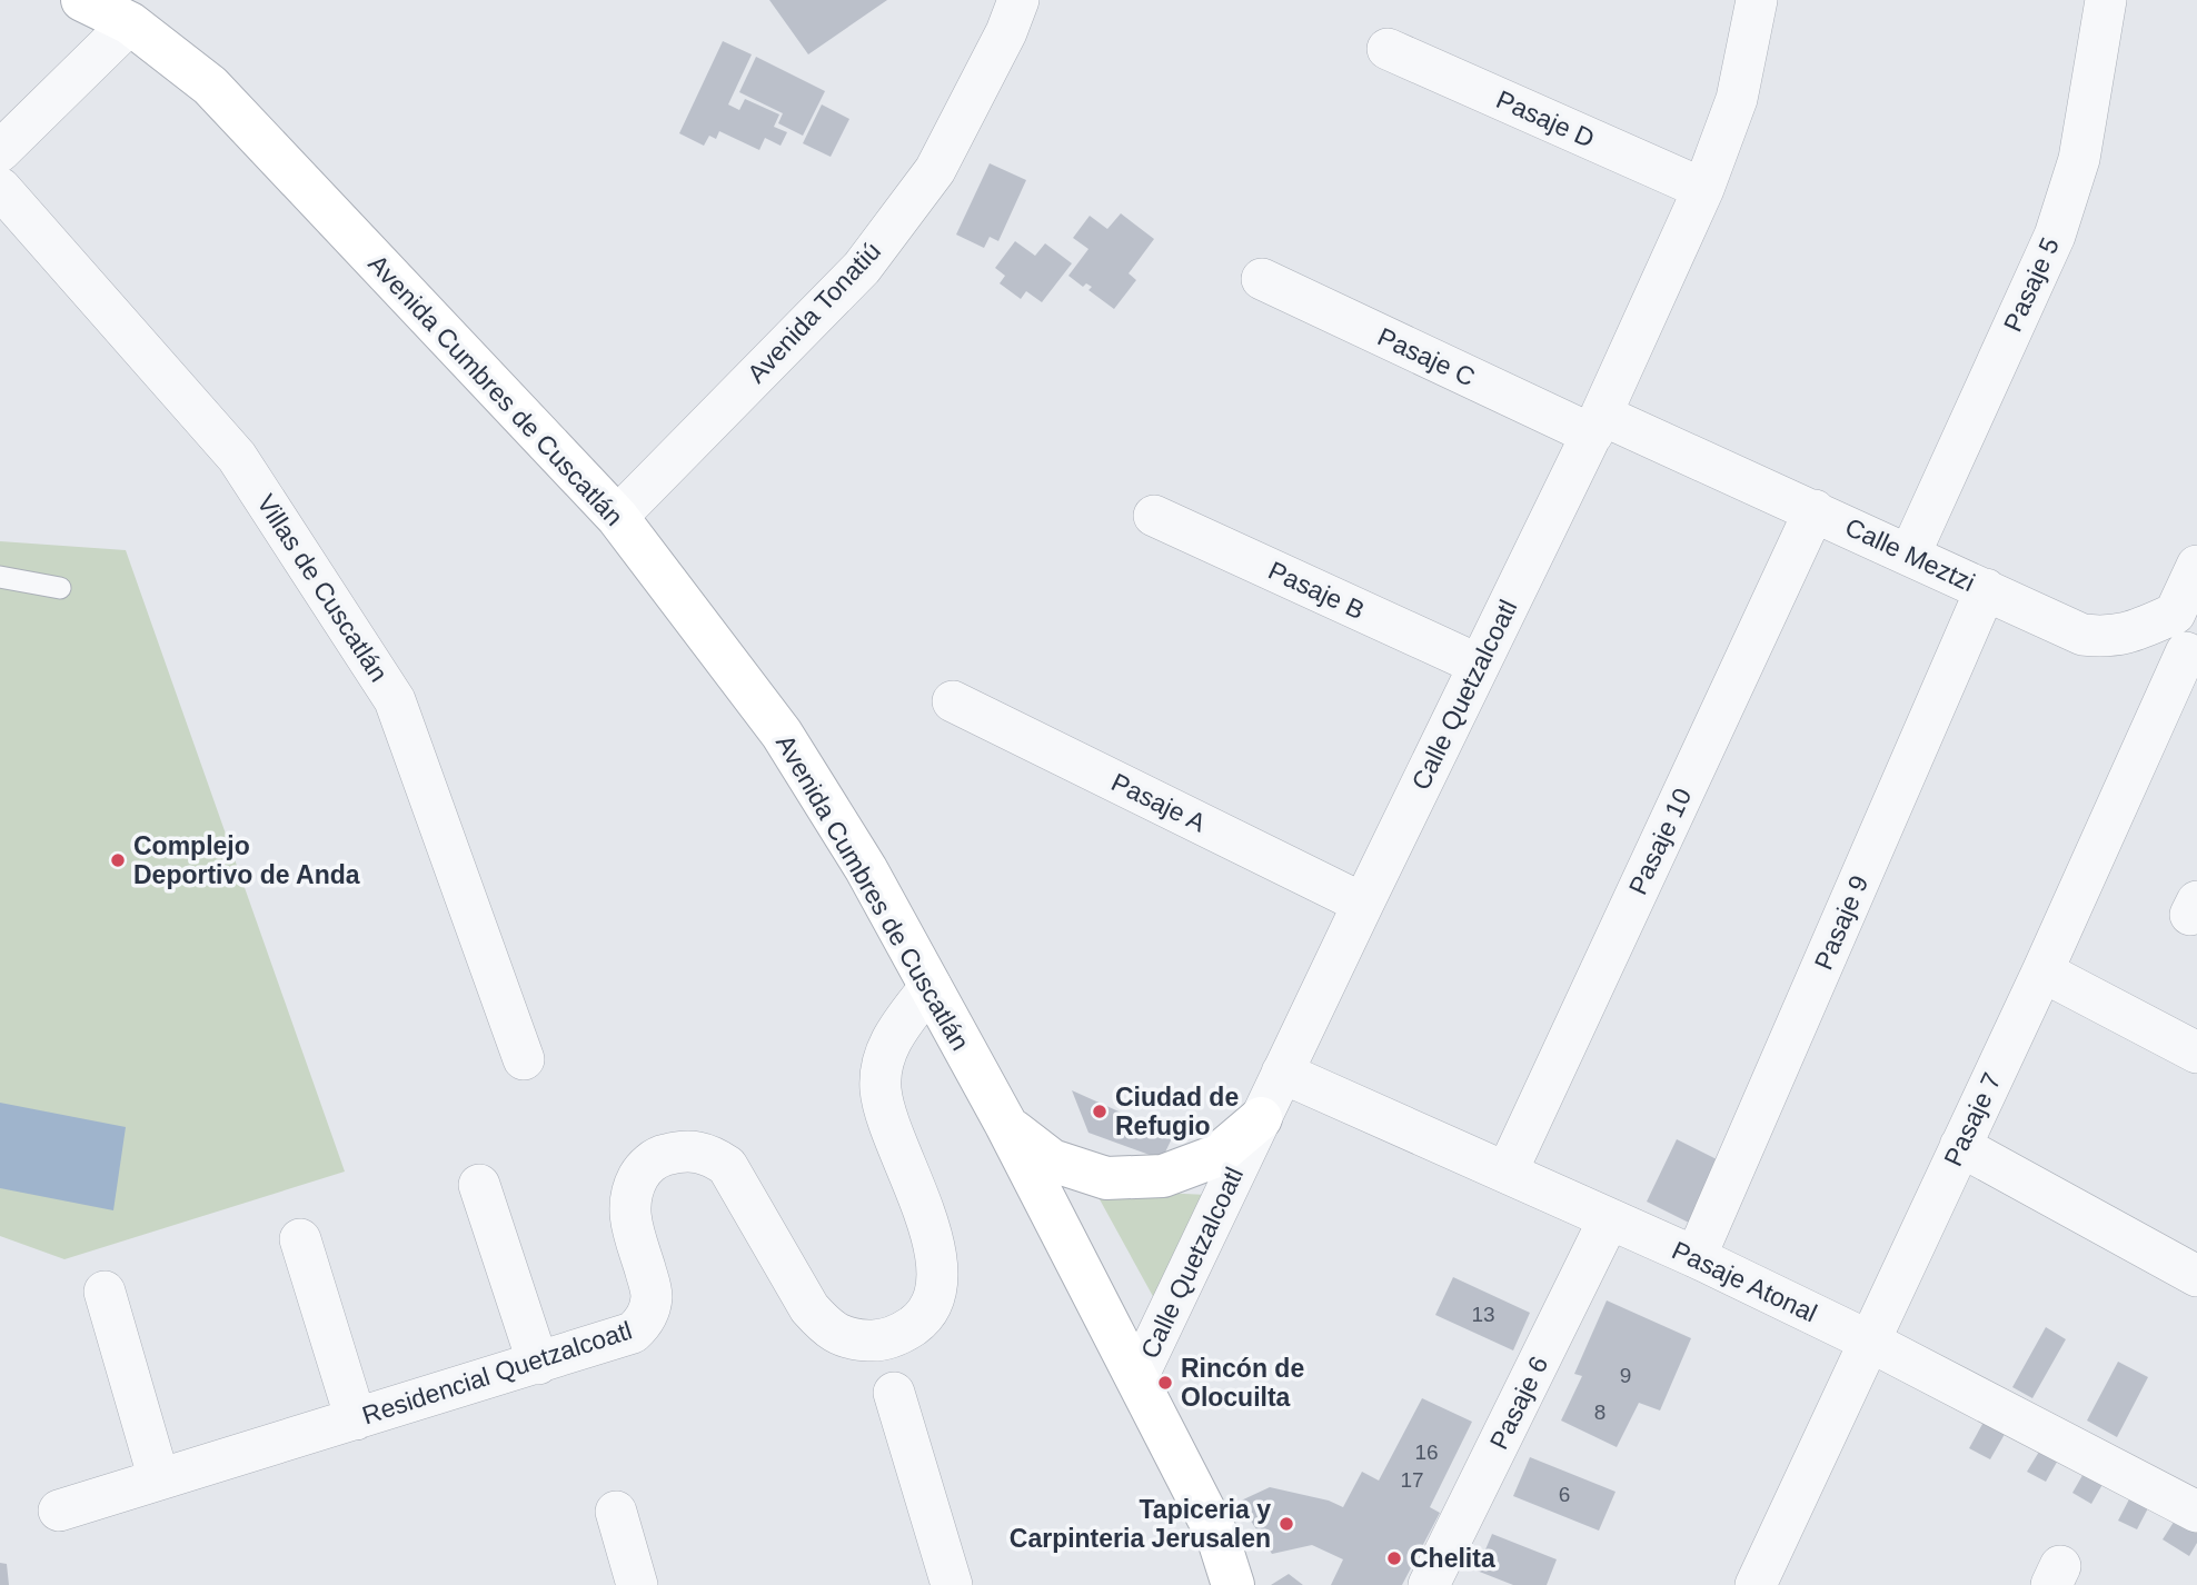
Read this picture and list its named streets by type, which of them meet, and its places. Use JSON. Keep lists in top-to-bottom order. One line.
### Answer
{"streets":{"main road":["Avenida Cumbres de Cuscatlán"],"street":["Pasaje D","Pasaje 5","Avenida Tonatiú","Pasaje C","Calle Meztzi","Villas de Cuscatlán","Pasaje B","Calle Quetzalcoatl","Pasaje A","Pasaje 10","Pasaje 9","Pasaje 7","Pasaje Atonal","Residencial Quetzalcoatl","Pasaje 6"]},"crossings":[["Pasaje D","Calle Quetzalcoatl"],["Pasaje 5","Calle Meztzi"],["Avenida Tonatiú","Avenida Cumbres de Cuscatlán"],["Pasaje C","Calle Meztzi"],["Pasaje C","Calle Quetzalcoatl"],["Avenida Cumbres de Cuscatlán","Calle Quetzalcoatl"],["Avenida Cumbres de Cuscatlán","Residencial Quetzalcoatl"],["Calle Meztzi","Calle Quetzalcoatl"],["Calle Meztzi","Pasaje 10"],["Calle Meztzi","Pasaje 9"],["Pasaje B","Calle Quetzalcoatl"],["Calle Quetzalcoatl","Pasaje A"],["Calle Quetzalcoatl","Pasaje Atonal"],["Pasaje 10","Pasaje Atonal"],["Pasaje 9","Pasaje Atonal"],["Pasaje 7","Pasaje Atonal"],["Pasaje Atonal","Pasaje 6"]],"places":["Complejo Deportivo de Anda","Ciudad de Refugio","Rincón de Olocuilta","Tapiceria y Carpinteria Jerusalen","Chelita"],"house_numbers":["13","9","8","16","17","6"]}
